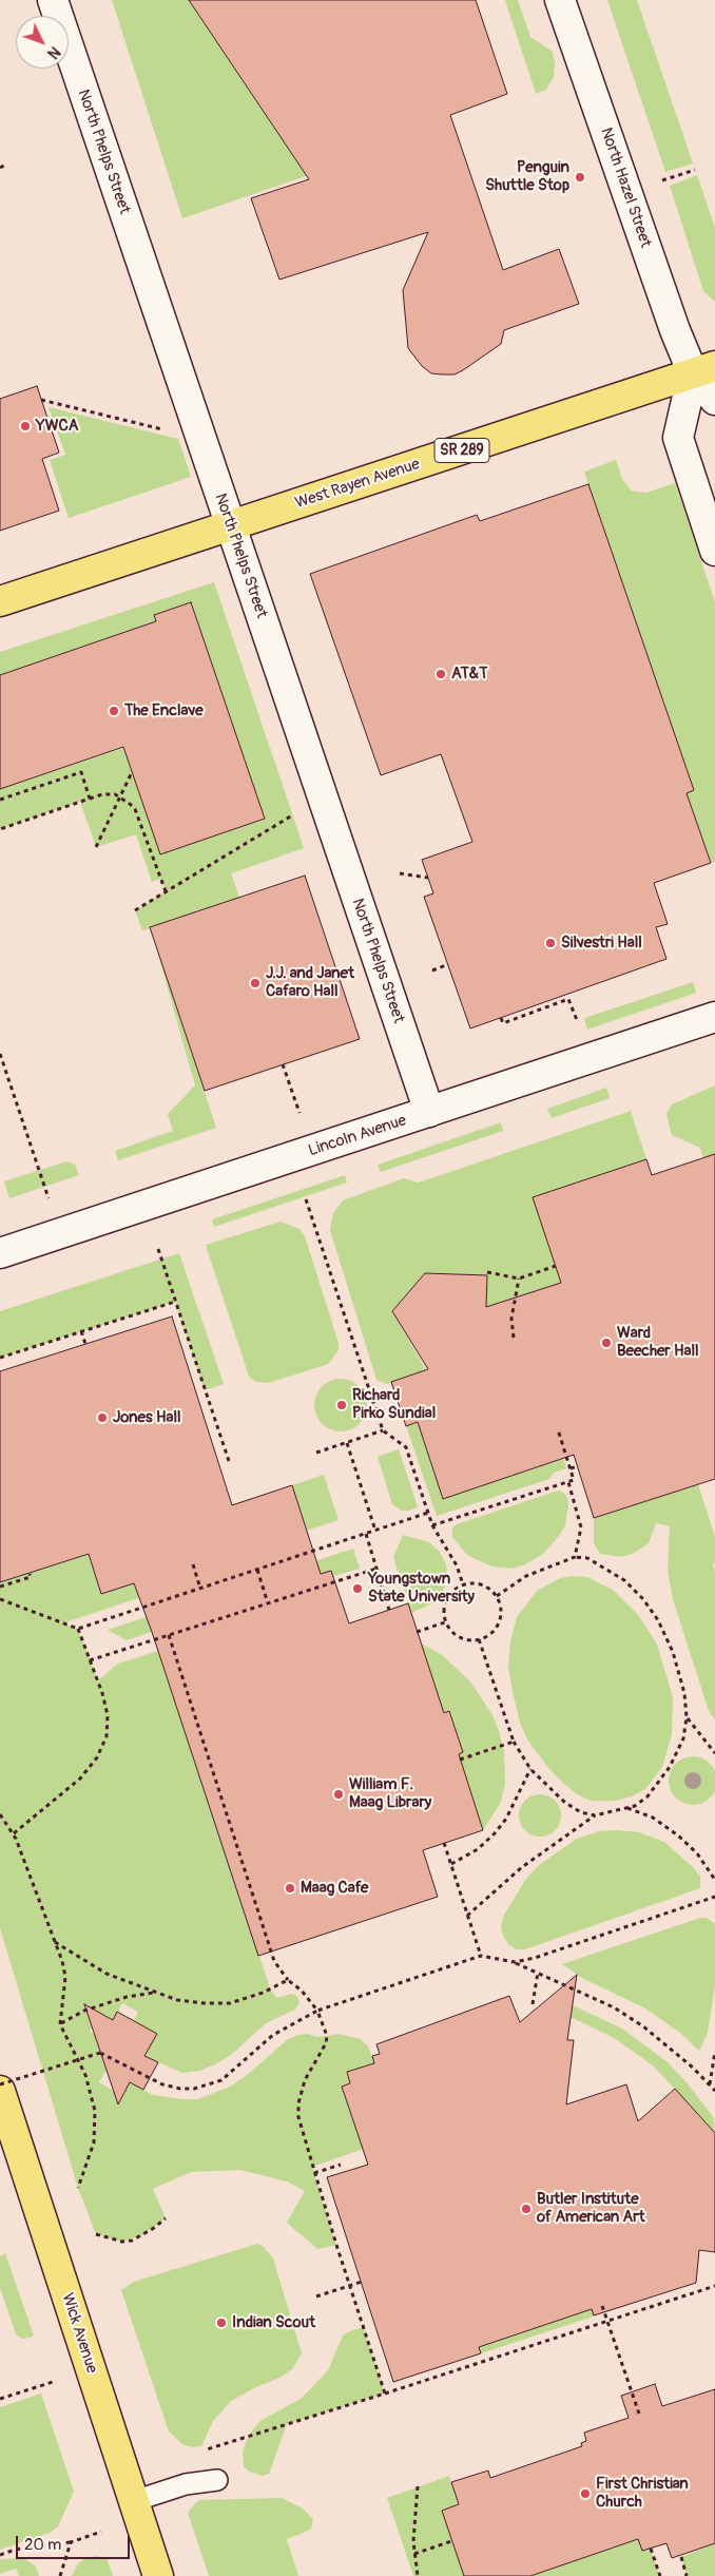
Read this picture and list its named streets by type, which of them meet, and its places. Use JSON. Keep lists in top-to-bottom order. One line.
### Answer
{"streets":{"main road":["SR 289","West Rayen Avenue","Wick Avenue"],"street":["North Phelps Street","North Hazel Street","Lincoln Avenue"]},"crossings":[["North Phelps Street","West Rayen Avenue"],["North Phelps Street","Lincoln Avenue"],["North Hazel Street","West Rayen Avenue"]],"places":["Penguin Shuttle Stop","YWCA","AT&T","The Enclave","Silvestri Hall","J.J. and Janet Cafaro Hall","Ward Beecher Hall","Richard Pirko Sundial","Jones Hall","Youngstown State University","William F. Maag Library","Maag Cafe","Butler Institute of American Art","Indian Scout","First Christian Church"],"scale_bar":"20 m","north":"bottom right"}
